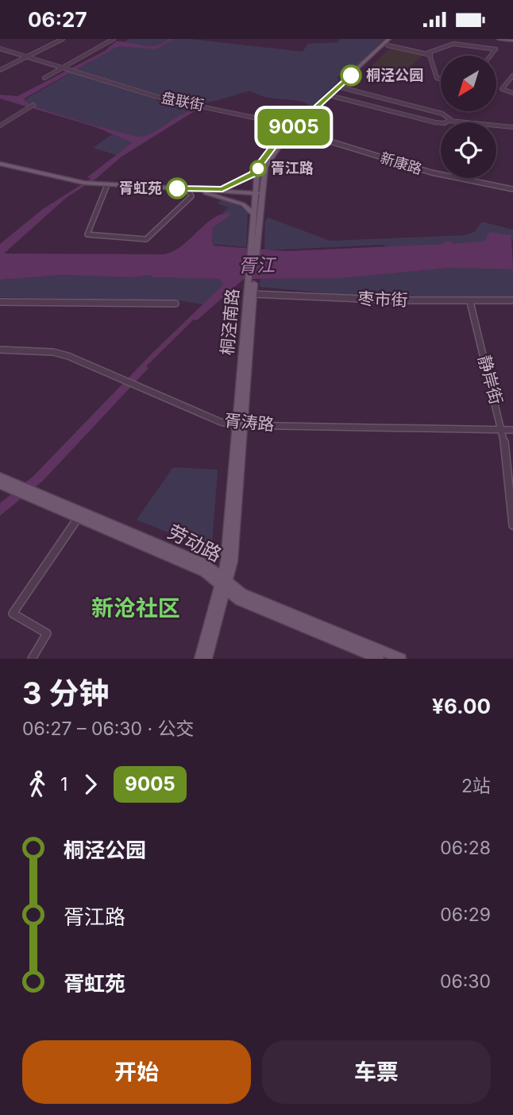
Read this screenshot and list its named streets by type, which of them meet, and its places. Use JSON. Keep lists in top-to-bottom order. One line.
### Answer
{"streets":{"main road":["桐泾南路","劳动路"],"street":["盘联街","新康路","枣市街","静岸街","胥涛路"]},"crossings":[["盘联街","新康路"],["盘联街","桐泾南路"],["新康路","桐泾南路"],["枣市街","桐泾南路"],["枣市街","静岸街"],["桐泾南路","胥涛路"],["桐泾南路","劳动路"],["静岸街","胥涛路"]],"districts":["新沧社区"],"water":["胥江"],"places":["桐泾公园","胥江路","胥虹苑"],"lines":["bus line 9005"],"north":"bottom left","page":{"status":"06:27","on_map":"9005","heading":["3 分钟","06:27 – 06:30 · 公交","¥6.00"],"legs":["1","9005","2站"],"list":[{"name":"桐泾公园","value":"06:28"},{"name":"胥江路","value":"06:29"},{"name":"胥虹苑","value":"06:30"}],"buttons":["开始","车票"]}}
